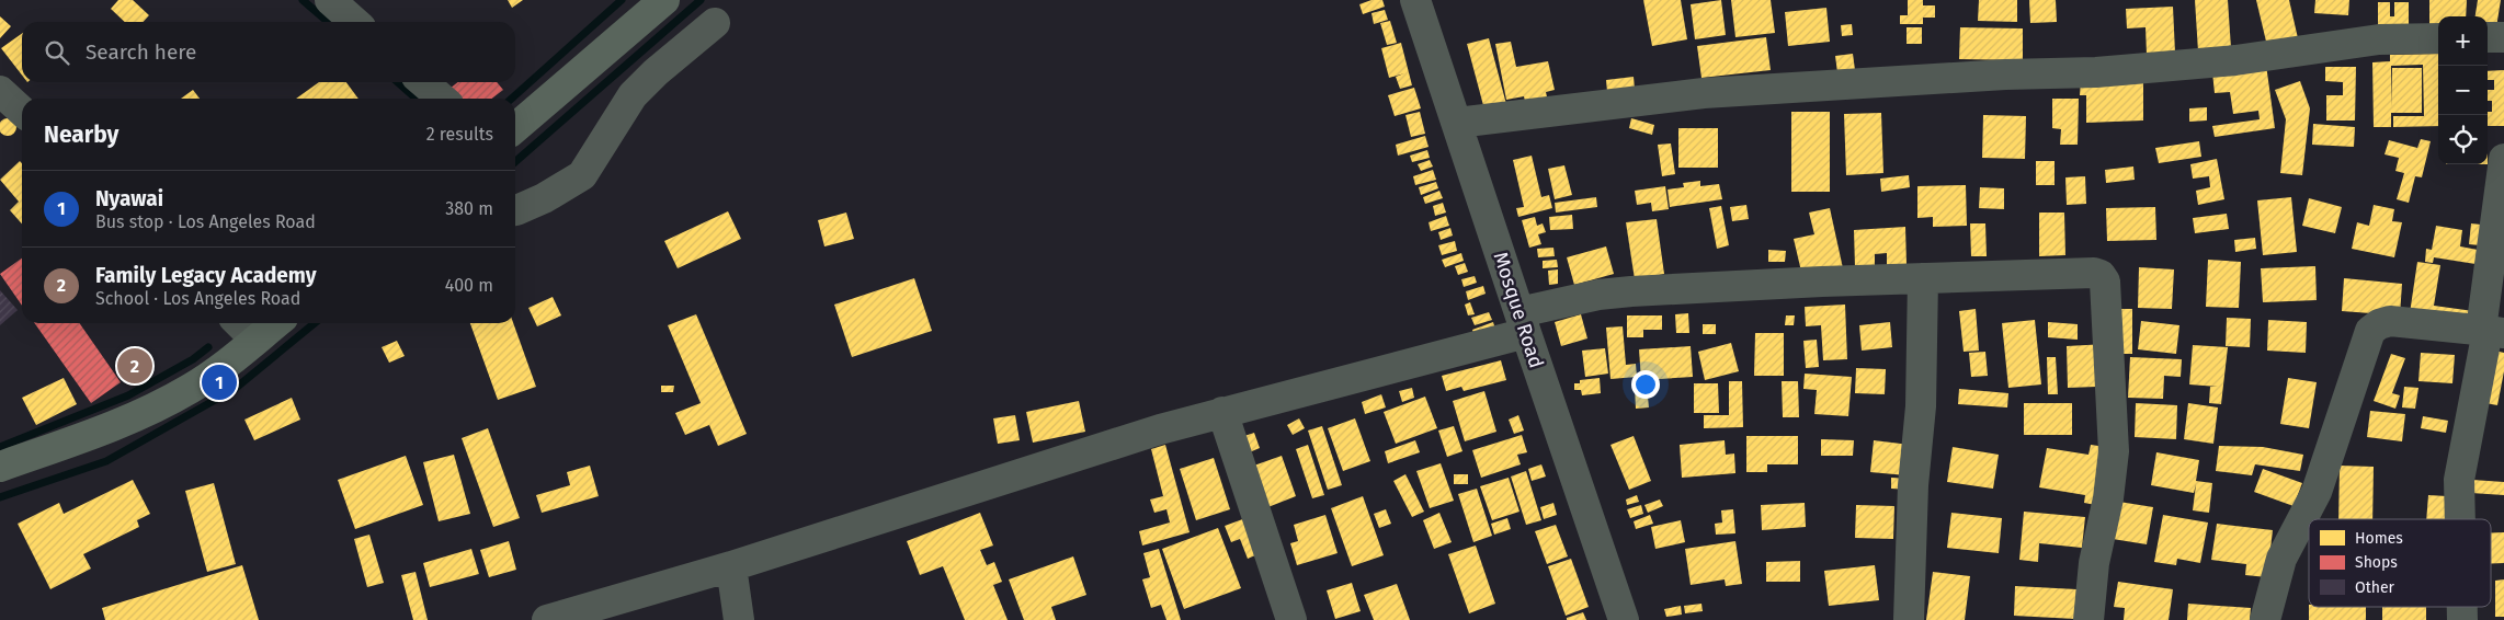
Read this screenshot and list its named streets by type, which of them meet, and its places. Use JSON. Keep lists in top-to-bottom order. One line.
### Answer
{"streets":{"street":["Mosque Road"]},"legend":["Homes","Shops","Other"],"page":{"map_buttons":["+","−"],"search":"Search here","heading":["Nearby","2 results"],"list":[{"mark":"1","name":"Nyawai","note":"Bus stop · Los Angeles Road","value":"380 m"},{"mark":"2","name":"Family Legacy Academy","note":"School · Los Angeles Road","value":"400 m"}],"pins":["2","1"]}}
